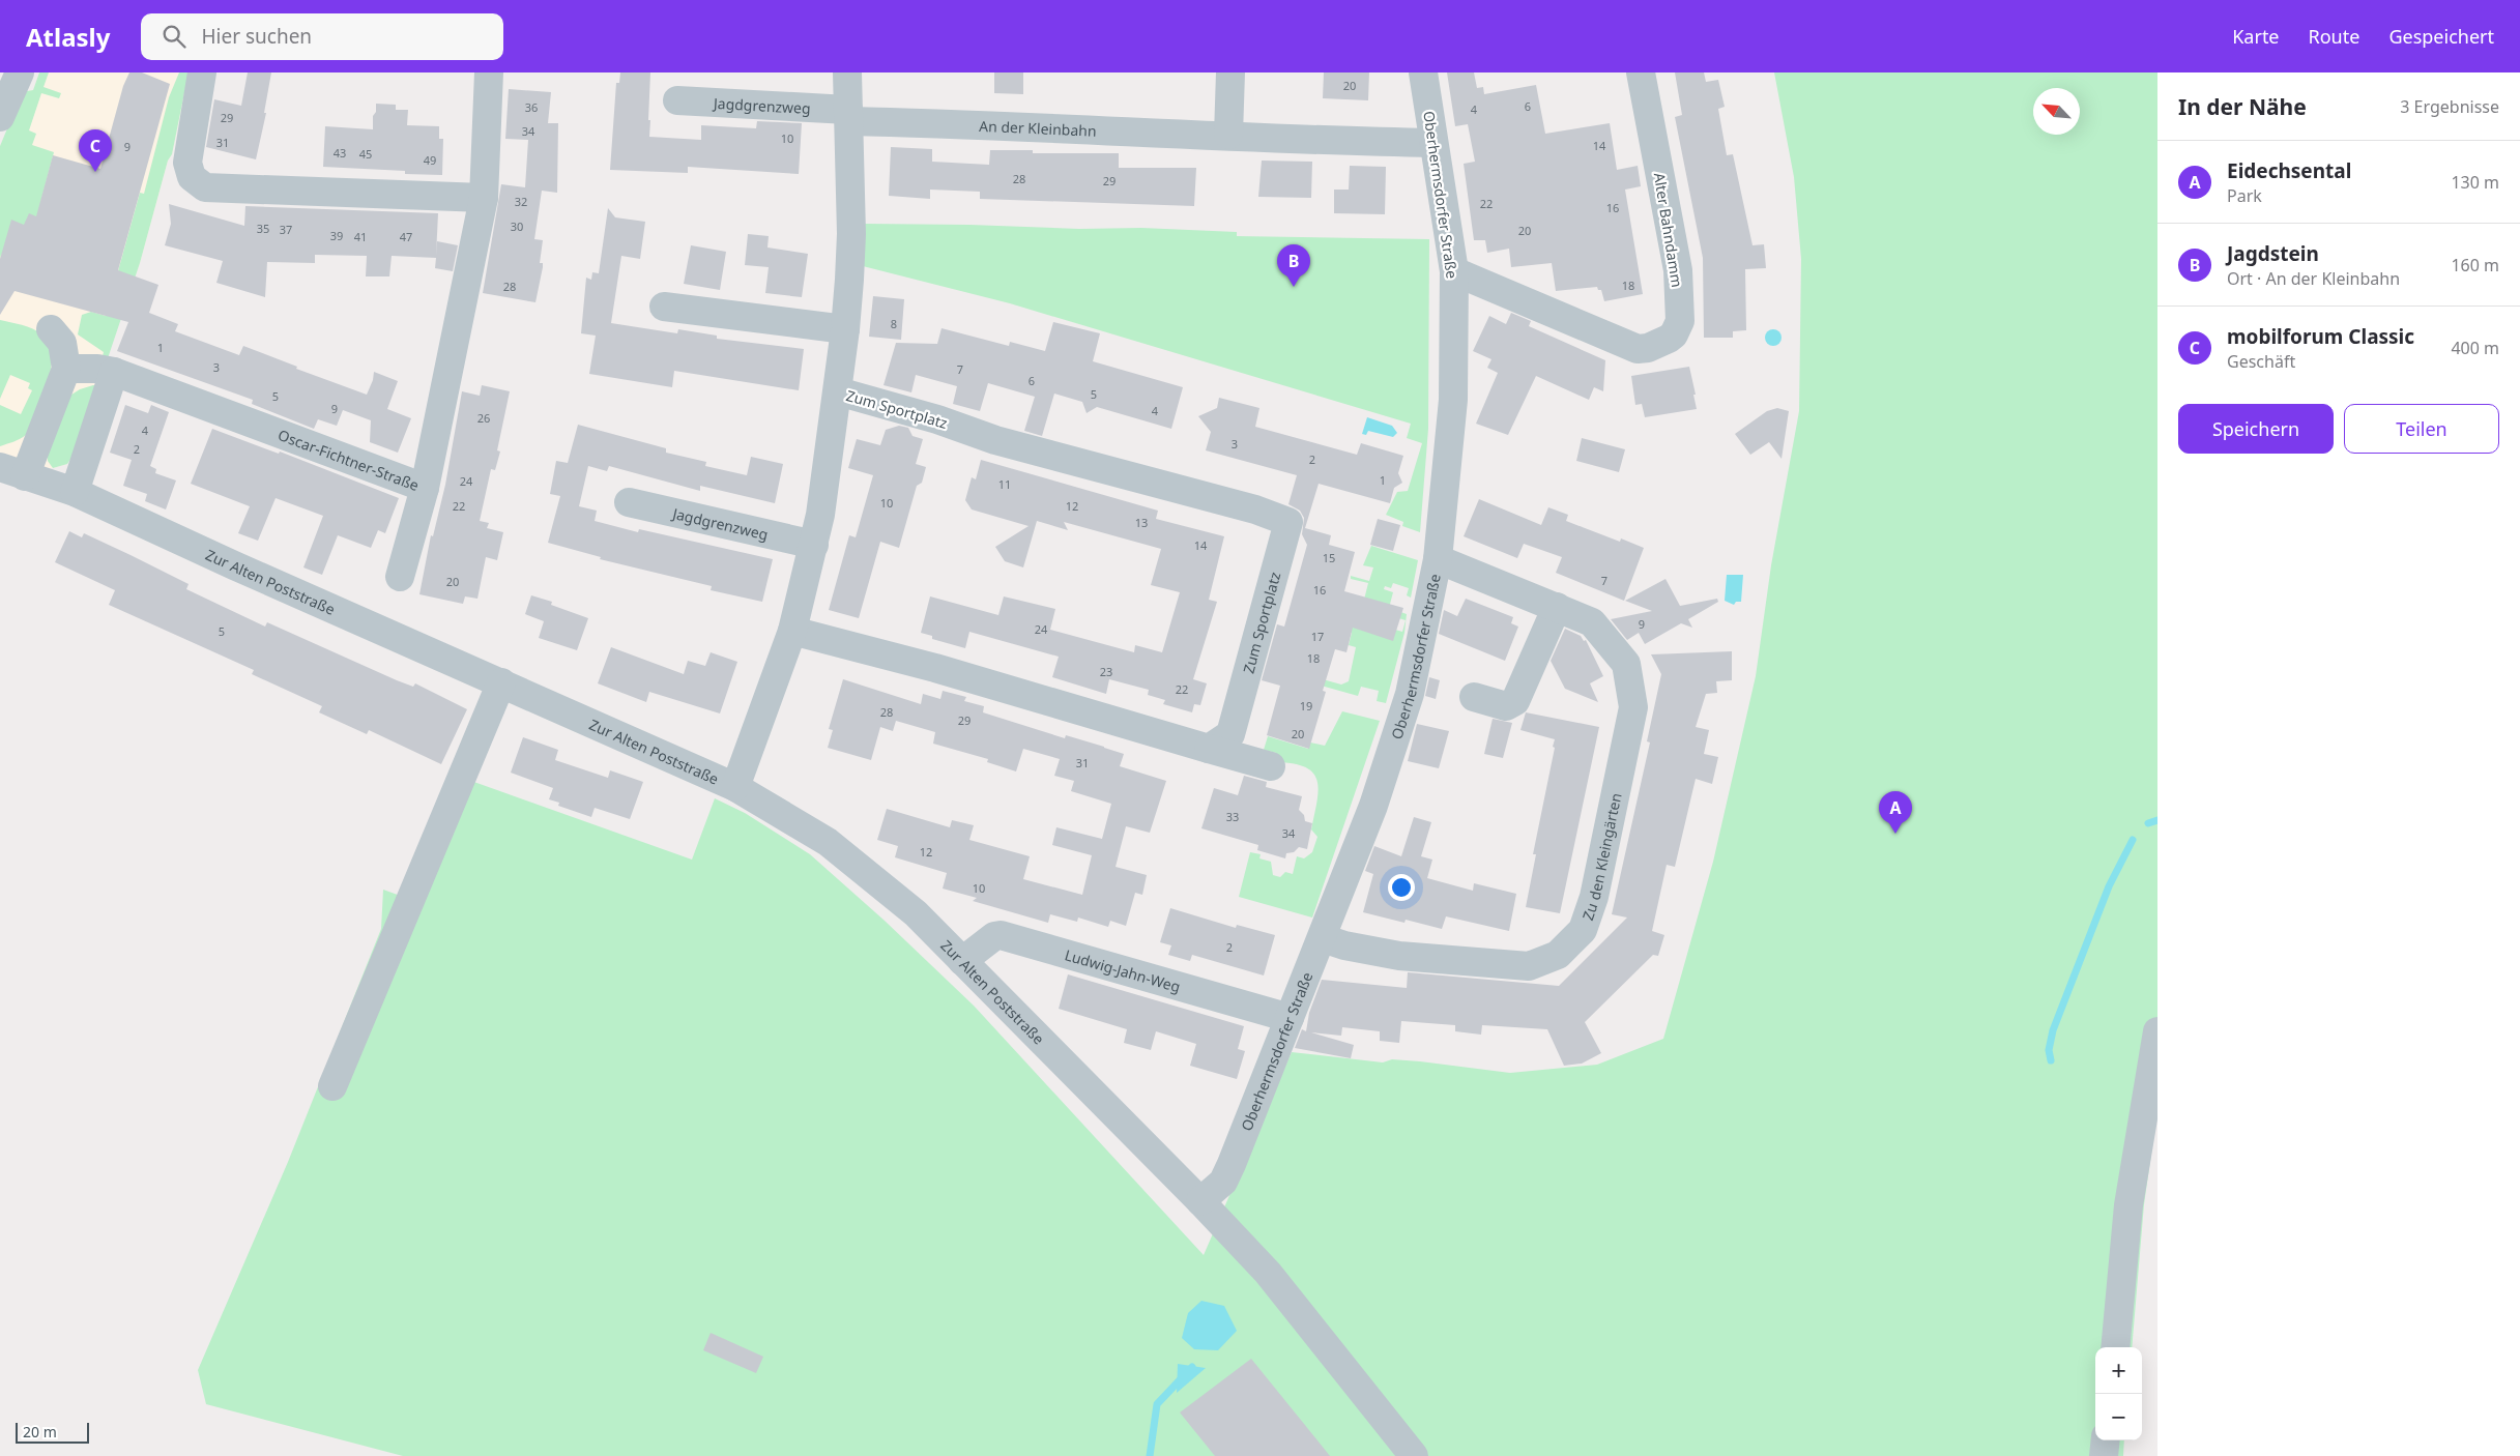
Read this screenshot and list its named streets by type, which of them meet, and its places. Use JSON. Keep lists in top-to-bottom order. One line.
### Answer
{"streets":{"street":["Jagdgrenzweg","An der Kleinbahn","Oberhermsdorfer Straße","Alter Bahndamm","Zum Sportplatz","Oscar-Fichtner-Straße","Zur Alten Poststraße","Zu den Kleingärten","Ludwig-Jahn-Weg"]},"crossings":[["Jagdgrenzweg","An der Kleinbahn"],["Jagdgrenzweg","Zum Sportplatz"],["An der Kleinbahn","Oberhermsdorfer Straße"],["An der Kleinbahn","Zum Sportplatz"],["Oberhermsdorfer Straße","Alter Bahndamm"],["Oberhermsdorfer Straße","Zur Alten Poststraße"],["Oberhermsdorfer Straße","Zu den Kleingärten"],["Oberhermsdorfer Straße","Ludwig-Jahn-Weg"],["Zum Sportplatz","Zur Alten Poststraße"],["Zur Alten Poststraße","Ludwig-Jahn-Weg"]],"house_numbers":["20","6","36","4","29","34","10","31","14","9","43","45","49","28","29","32","22","16","30","35","37","20","39","41","47","18","28","8","1","3","7","6","5","5","9","4","26","4","3","2","2","1","24","11","10","22","12","13","14","15","7","20","16","9","24","5","17","18","23","22","19","28","29","20","31","33","34","12","10","2"],"scale_bar":"20 m","north":"top left","page":{"header":"Atlasly","search":"Hier suchen","nav":["Karte","Route","Gespeichert"],"heading":["In der Nähe","3 Ergebnisse"],"pins":["C","B","A"],"list":[{"mark":"A","name":"Eidechsental","note":"Park","value":"130 m"},{"mark":"B","name":"Jagdstein","note":"Ort · An der Kleinbahn","value":"160 m"},{"mark":"C","name":"mobilforum Classic","note":"Geschäft","value":"400 m"}],"buttons":["Speichern","Teilen"],"map_buttons":["+","−"],"scale":"20 m"}}
